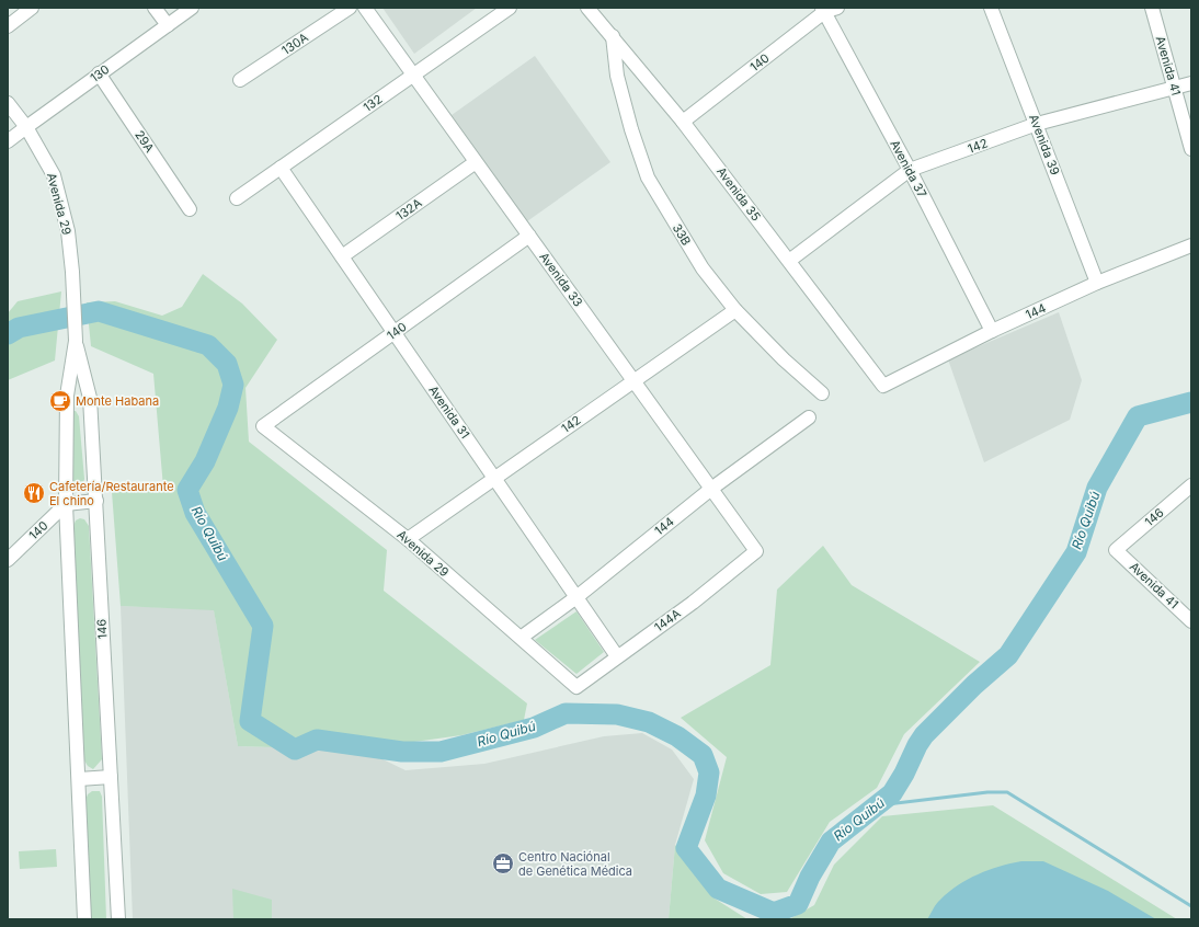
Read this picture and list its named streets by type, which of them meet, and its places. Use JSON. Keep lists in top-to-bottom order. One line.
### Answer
{"streets":{"street":["130A","140","Avenida 41","130","132","29A","Avenida 39","142","Avenida 37","Avenida 35","Avenida 29","132A","33B","Avenida 33","144","Avenida 31","146","144A"]},"crossings":[["140","Avenida 37"],["140","Avenida 35"],["140","Avenida 29"],["140","Avenida 33"],["140","Avenida 31"],["140","146"],["Avenida 41","142"],["Avenida 41","146"],["130","29A"],["130","Avenida 29"],["132","Avenida 33"],["132","Avenida 31"],["Avenida 39","142"],["Avenida 39","144"],["142","Avenida 37"],["142","Avenida 35"],["142","Avenida 29"],["142","33B"],["142","Avenida 33"],["142","Avenida 31"],["Avenida 37","144"],["Avenida 35","33B"],["Avenida 35","144"],["Avenida 29","144"],["Avenida 29","146"],["Avenida 29","144A"],["132A","Avenida 33"],["132A","Avenida 31"],["Avenida 33","144"],["Avenida 33","144A"],["144","Avenida 31"],["Avenida 31","144A"]],"water":["Río Quibú"],"places":{"cafe":["Monte Habana"],"restaurant":["Cafetería/Restaurante El chino"],"office":["Centro Naciónal de Genética Médica"]}}
